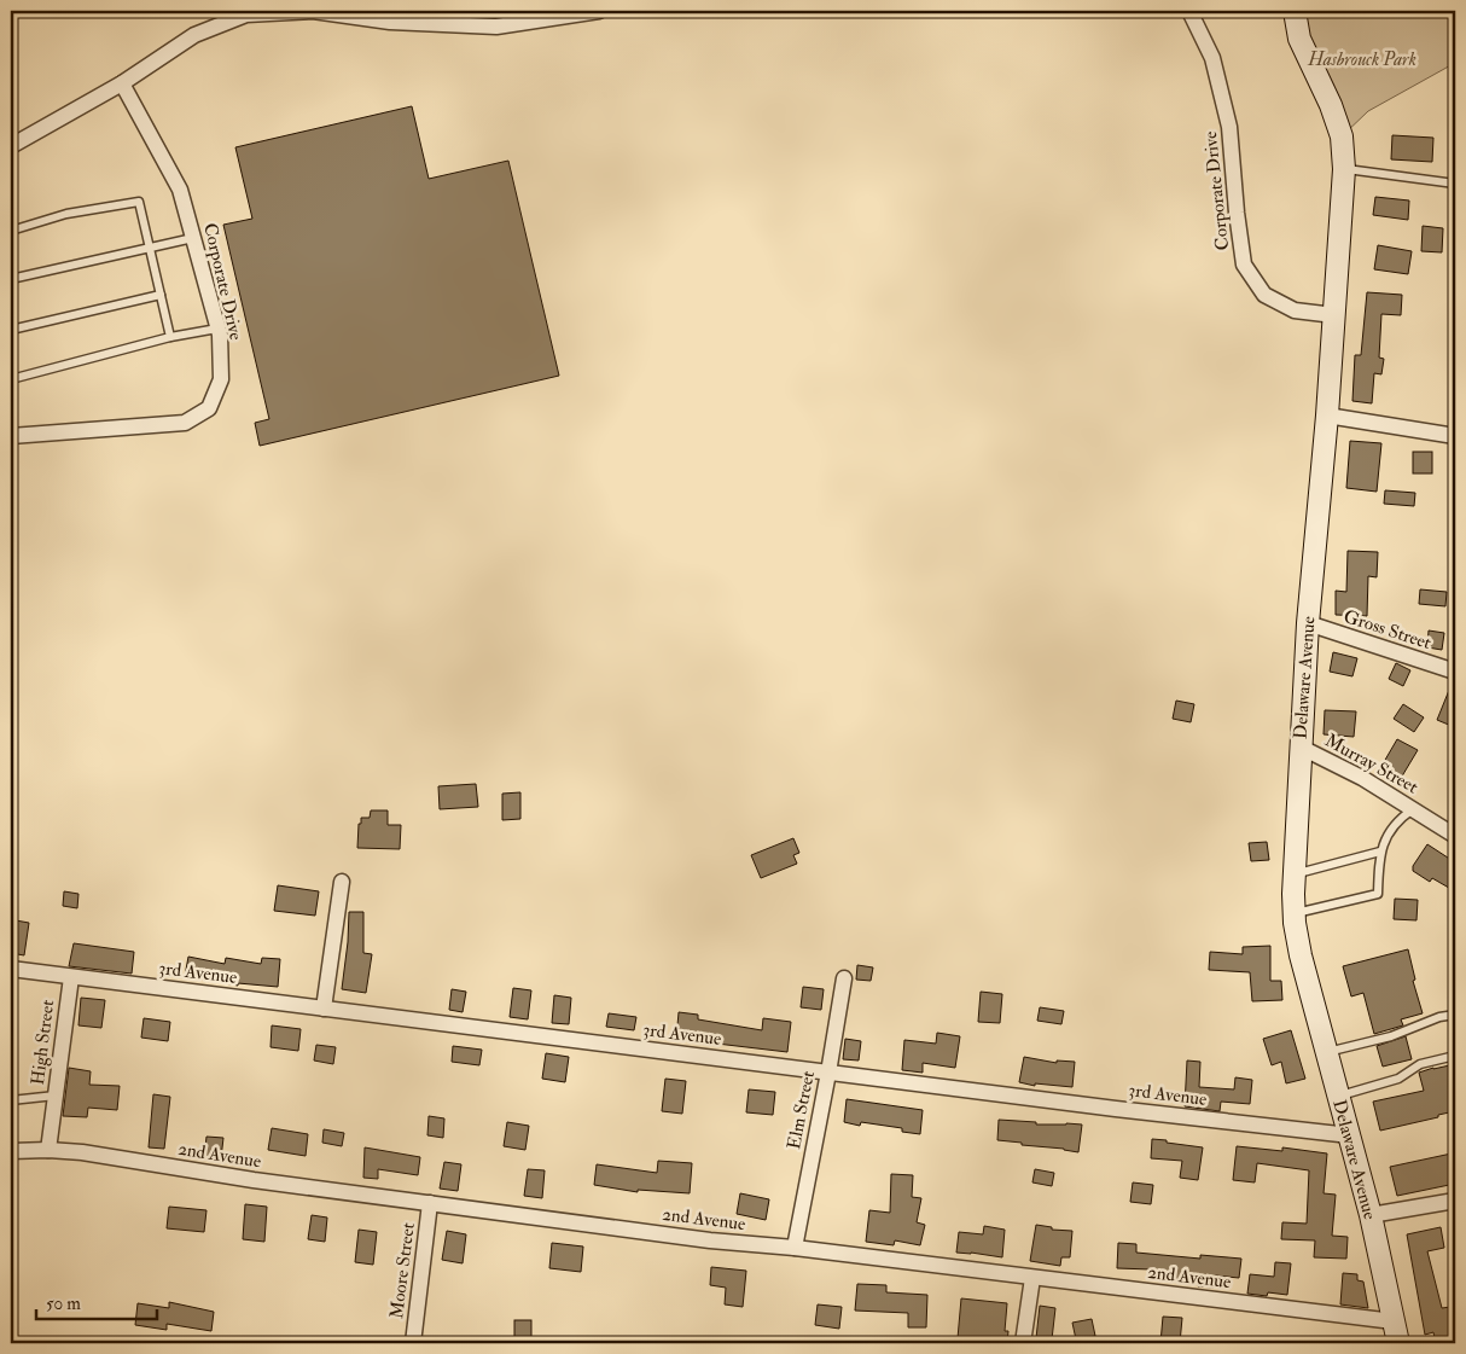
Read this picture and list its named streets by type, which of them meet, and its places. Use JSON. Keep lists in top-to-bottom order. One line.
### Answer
{"streets":{"street":["Corporate Drive","Gross Street","Delaware Avenue","Murray Street","3rd Avenue","High Street","Elm Street","2nd Avenue","Moore Street"]},"crossings":[["Corporate Drive","Delaware Avenue"],["Gross Street","Delaware Avenue"],["Delaware Avenue","Murray Street"],["Delaware Avenue","3rd Avenue"],["Delaware Avenue","2nd Avenue"],["3rd Avenue","High Street"],["3rd Avenue","Elm Street"],["High Street","2nd Avenue"],["Elm Street","2nd Avenue"],["2nd Avenue","Moore Street"]],"parks":["Hasbrouck Park"],"scale_bar":"50 m"}
